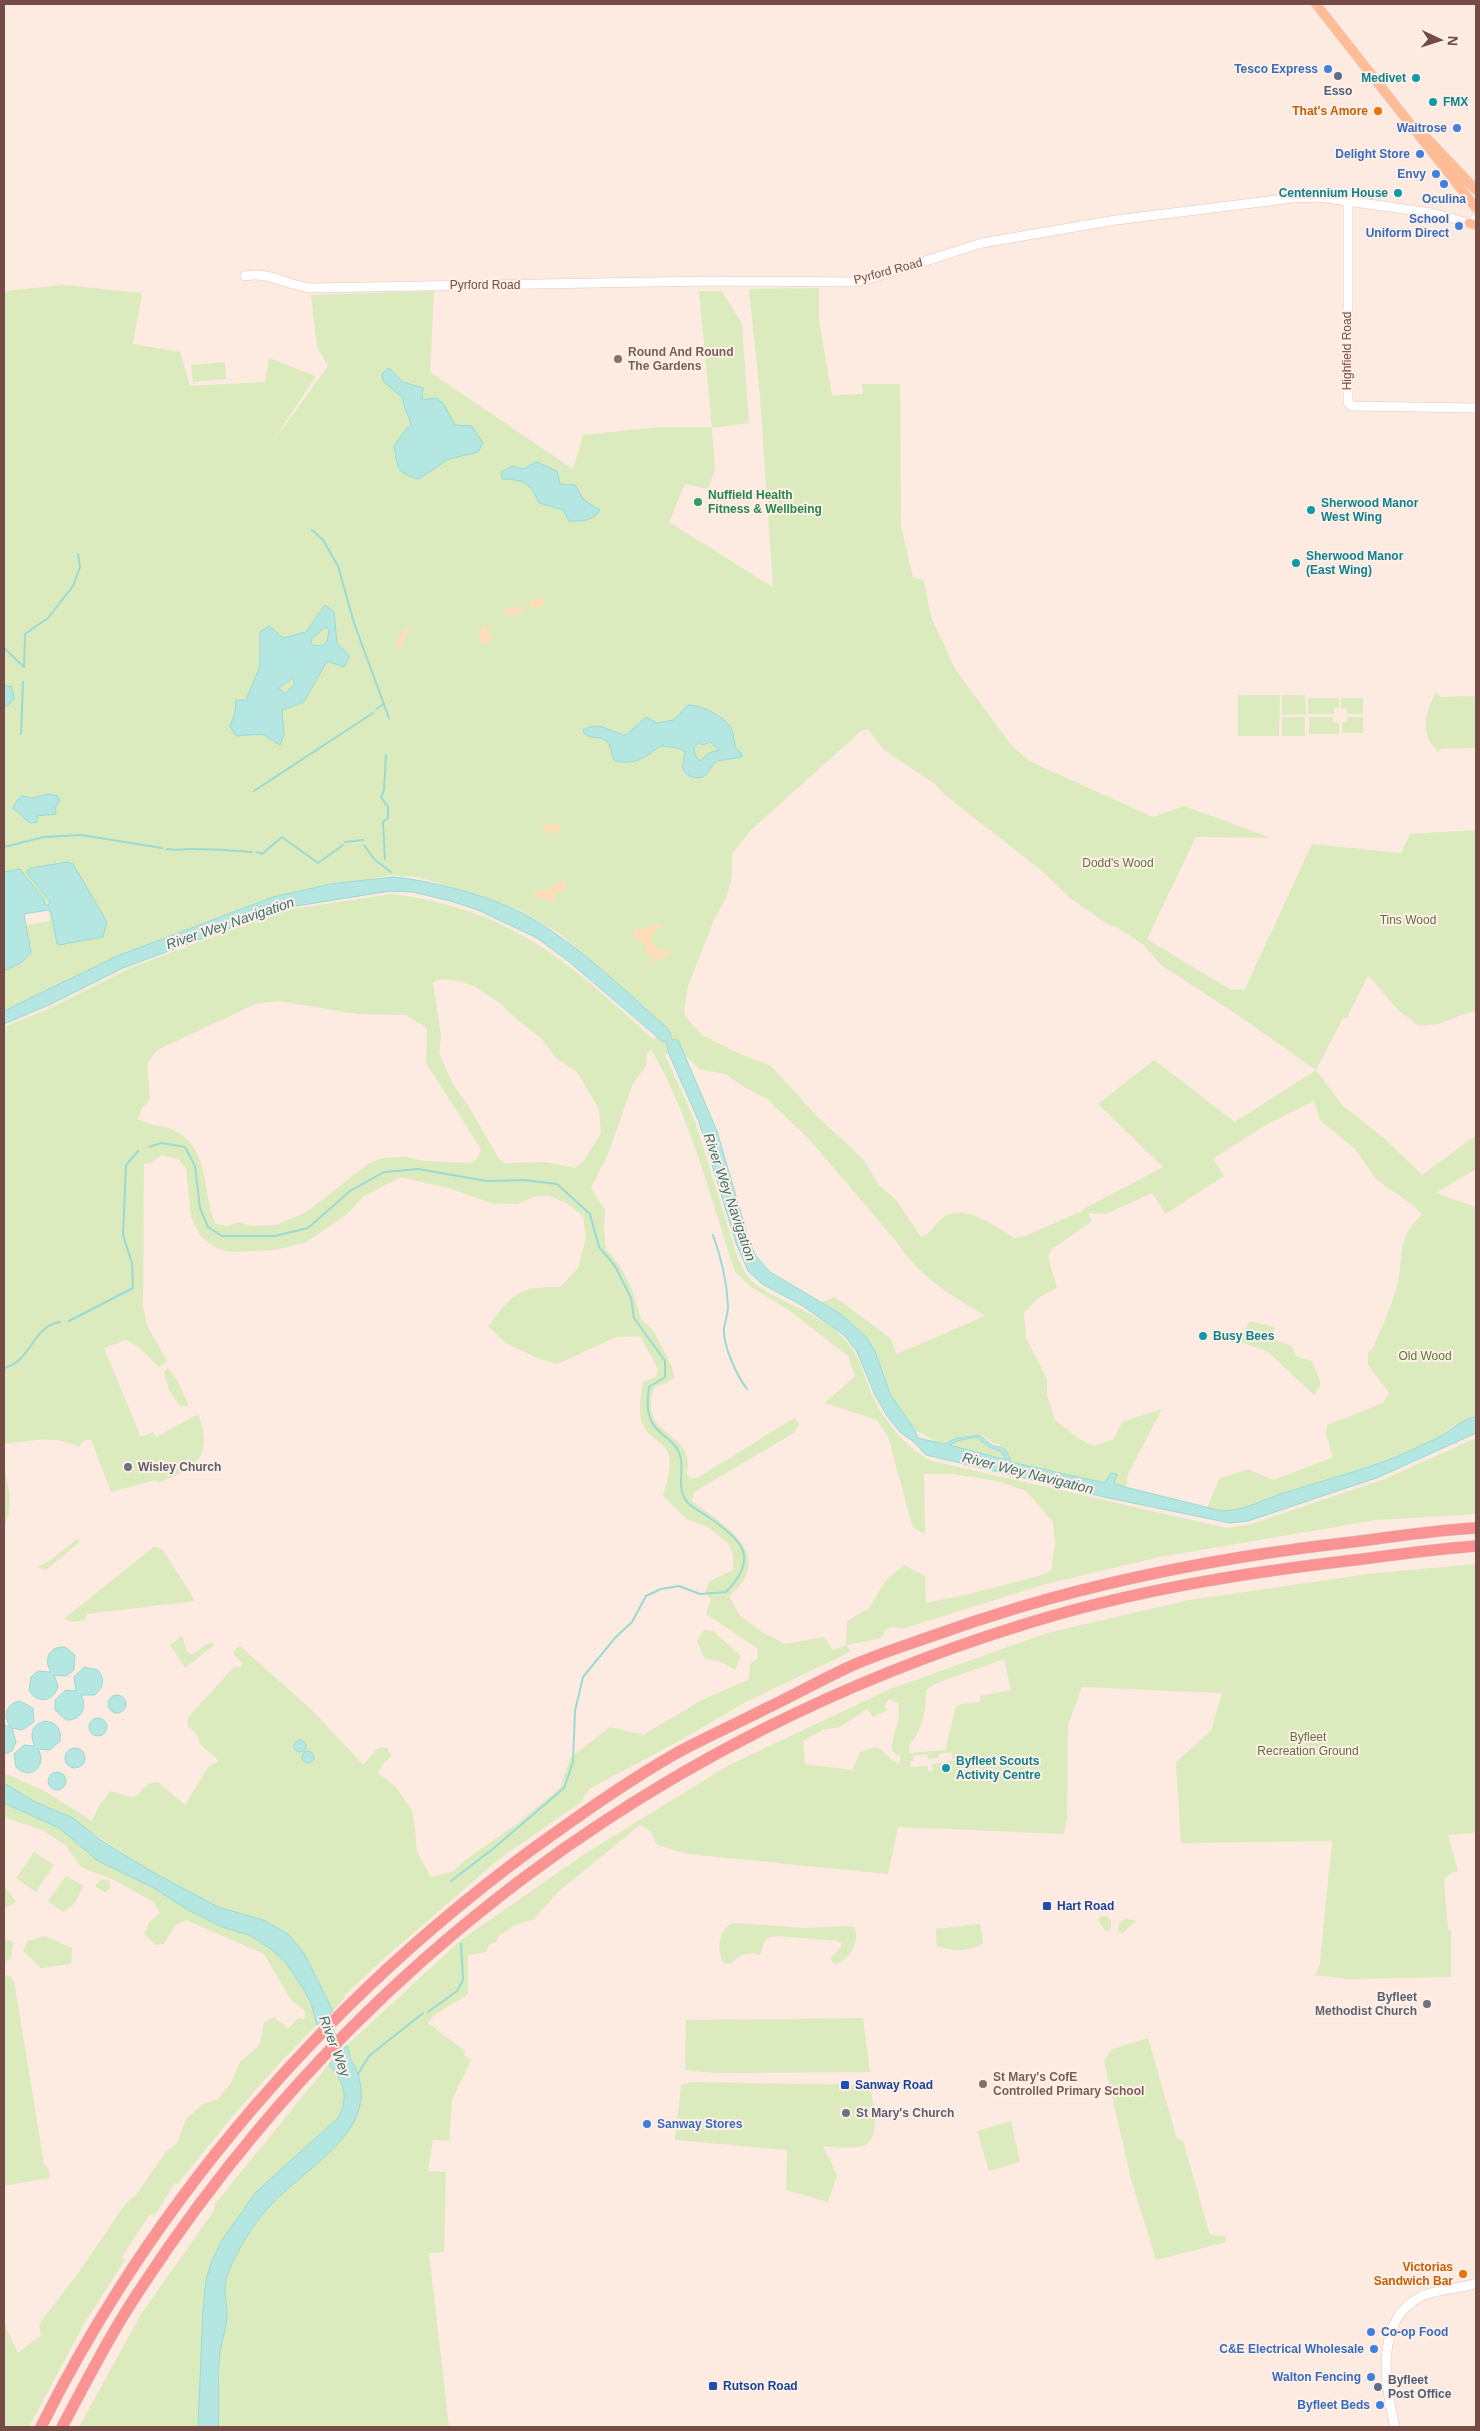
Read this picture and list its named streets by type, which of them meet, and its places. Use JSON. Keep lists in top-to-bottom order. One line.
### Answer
{"streets":{"street":["Pyrford Road","Highfield Road"]},"crossings":[["Pyrford Road","Highfield Road"]],"water":["River Wey Navigation","River Wey"],"parks":["Dodd's Wood","Tins Wood","Old Wood","Byfleet Recreation Ground"],"places":{"other":["Tesco Express","Esso","Medivet","FMX","That's Amore","Waitrose","Delight Store","Envy","Oculina","Centennium House","School Uniform Direct","Round And Round The Gardens","Nuffield Health Fitness & Wellbeing","Sherwood Manor West Wing","Sherwood Manor (East Wing)","Busy Bees","Wisley Church","Byfleet Scouts Activity Centre","Byfleet Methodist Church","St Mary's CofE Controlled Primary School","St Mary's Church","Sanway Stores","Victorias Sandwich Bar","Co-op Food","C&E Electrical Wholesale","Walton Fencing","Byfleet Post Office","Byfleet Beds"],"transit":["Hart Road","Sanway Road","Rutson Road"]},"north":"right"}
